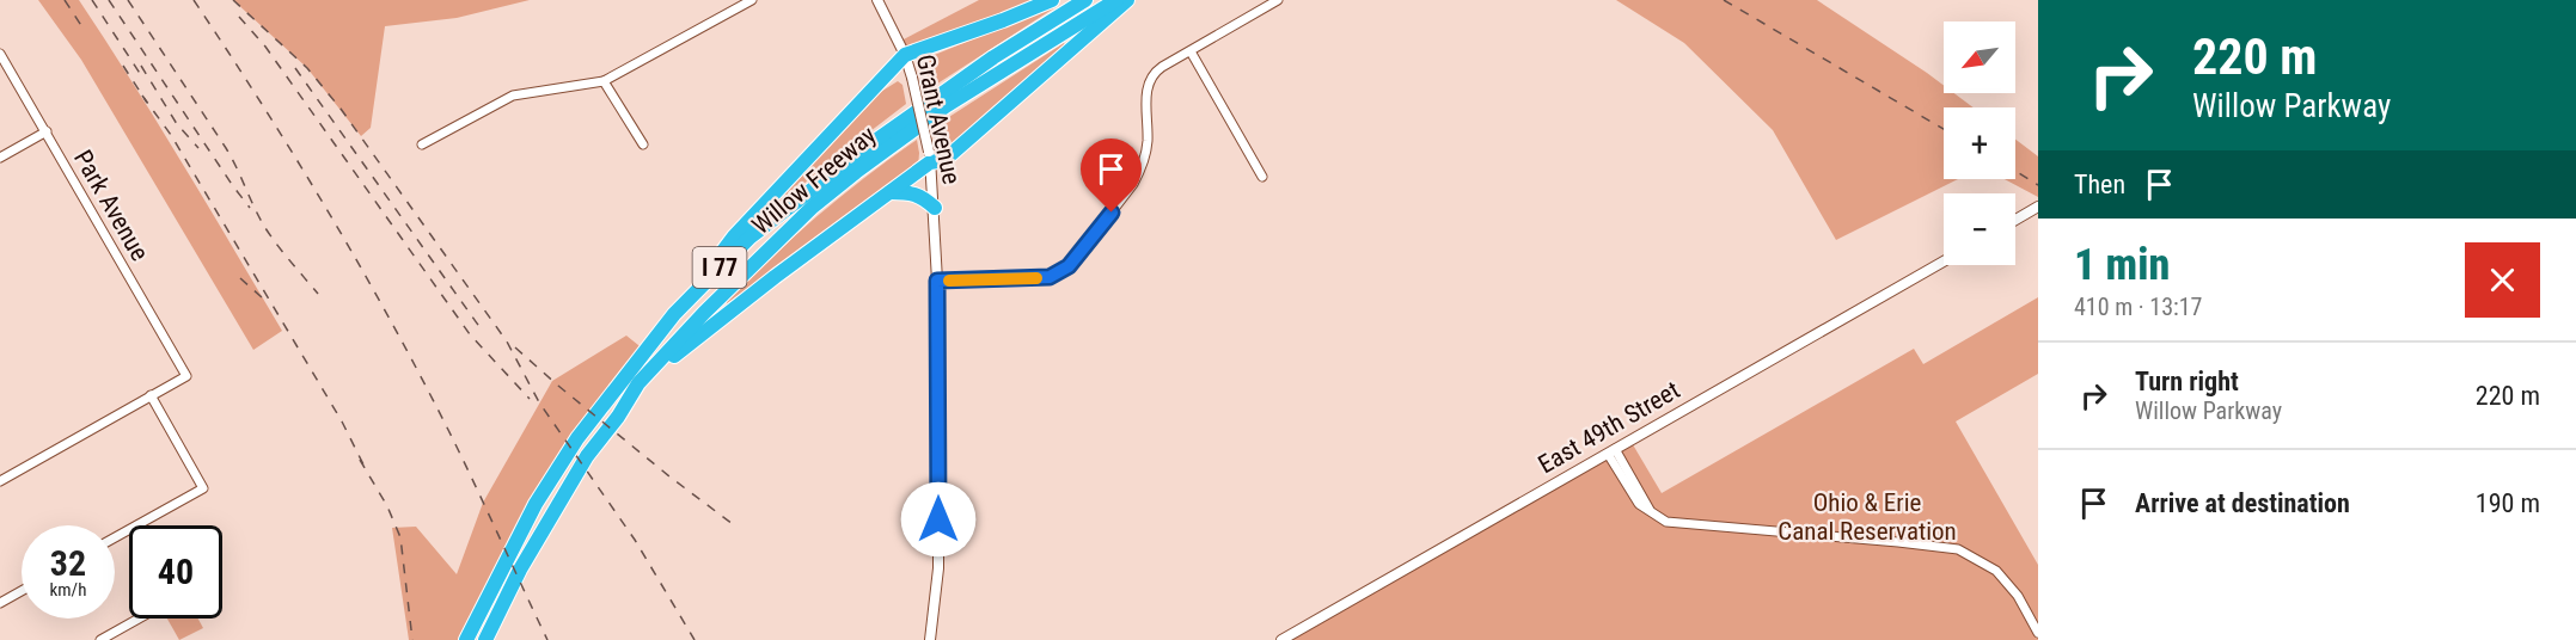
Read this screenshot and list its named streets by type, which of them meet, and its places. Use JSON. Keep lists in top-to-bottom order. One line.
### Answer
{"streets":{"highway":["Willow Freeway","I 77"],"street":["Grant Avenue","Park Avenue","East 49th Street"]},"parks":["Ohio & Erie Canal Reservation"],"north":"bottom left","page":{"turn":["220 m","Willow Parkway"],"map_buttons":["+","−"],"then":"Then","heading":["1 min","410 m · 13:17"],"list":[{"name":"Turn right","note":"Willow Parkway","value":"220 m"},{"name":"Arrive at destination","value":"190 m"}],"speed":"32 km/h","limit":"40"}}
